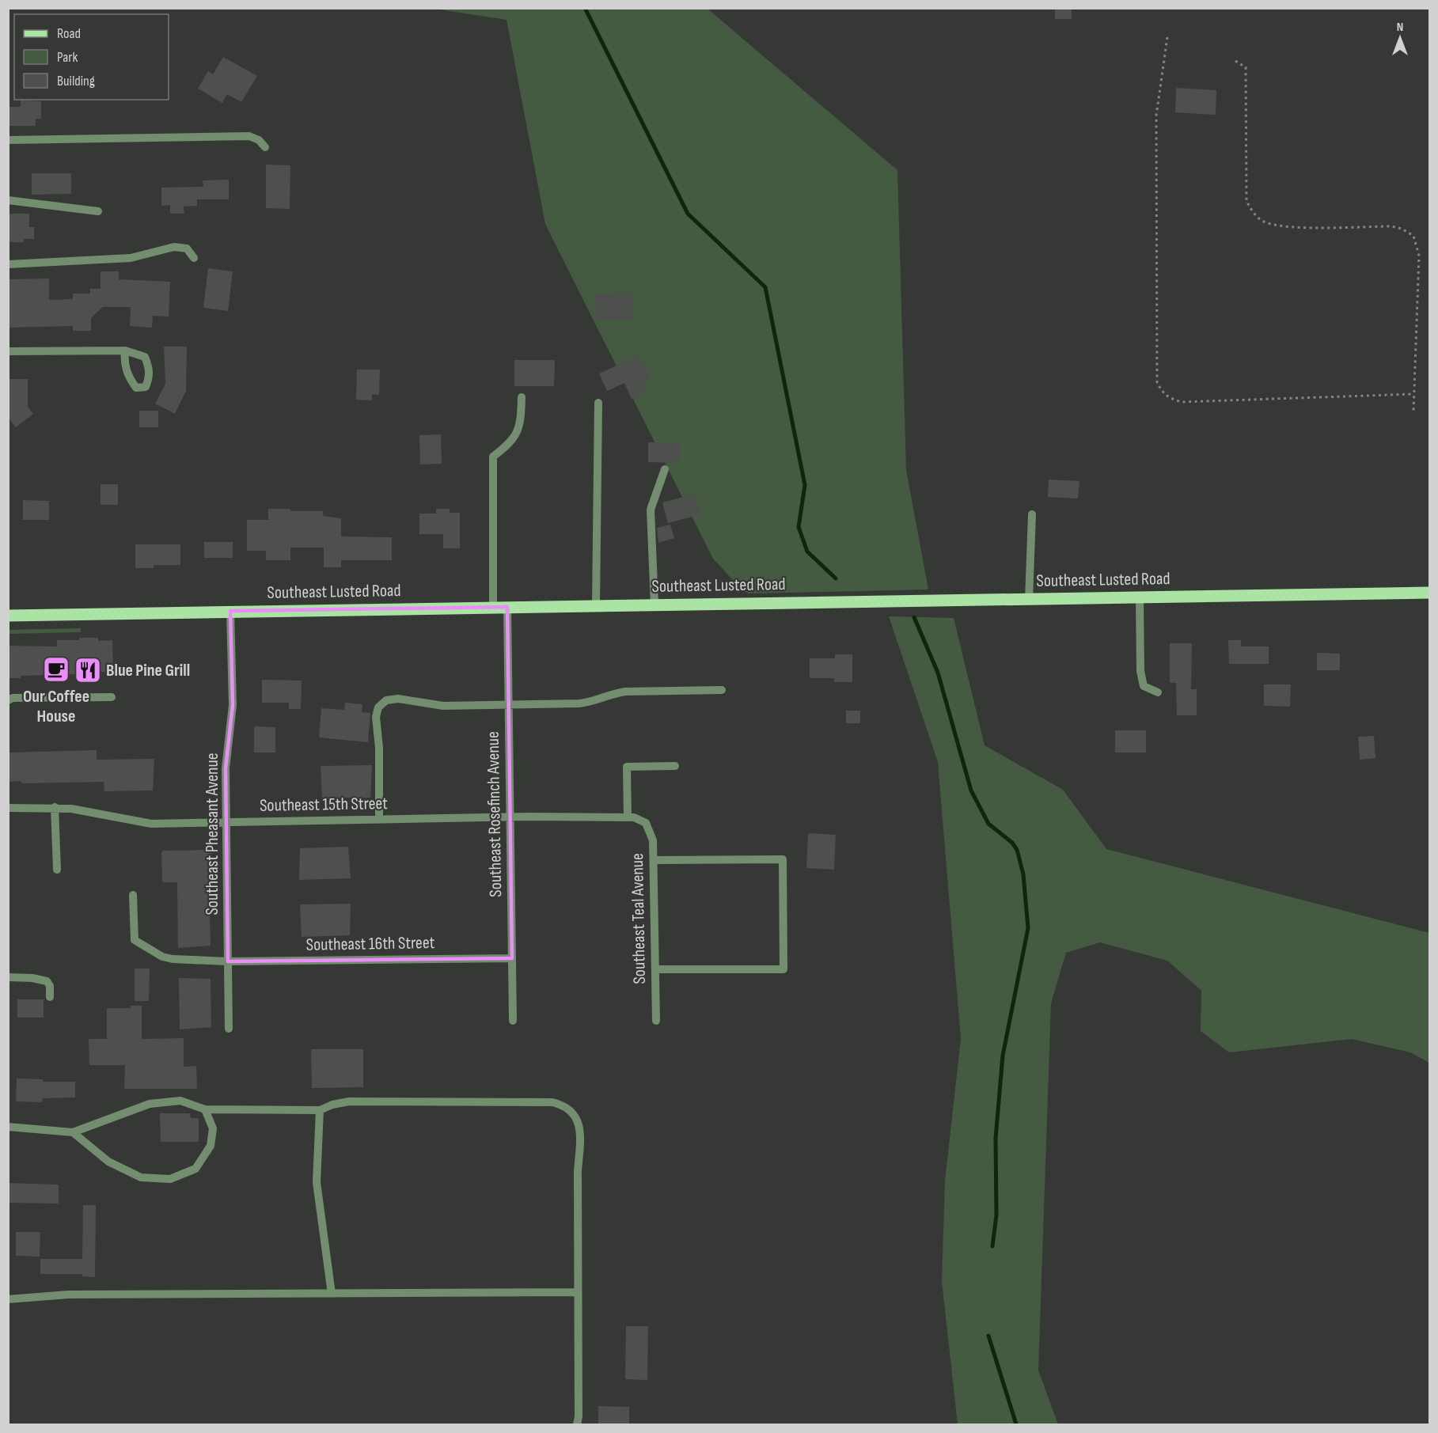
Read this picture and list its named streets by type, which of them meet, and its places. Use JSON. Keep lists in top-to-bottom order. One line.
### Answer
{"streets":{"main road":["Southeast Lusted Road"],"street":["Southeast 15th Street","Southeast Rosefinch Avenue","Southeast Pheasant Avenue","Southeast Teal Avenue","Southeast 16th Street"]},"crossings":[["Southeast Lusted Road","Southeast Rosefinch Avenue"],["Southeast Lusted Road","Southeast Pheasant Avenue"],["Southeast 15th Street","Southeast Rosefinch Avenue"],["Southeast 15th Street","Southeast Pheasant Avenue"],["Southeast 15th Street","Southeast Teal Avenue"],["Southeast Rosefinch Avenue","Southeast 16th Street"],["Southeast Pheasant Avenue","Southeast 16th Street"]],"places":{"cafe":["Our Coffee House"],"restaurant":["Blue Pine Grill"]},"legend":["Road","Park","Building"],"north":"top"}
